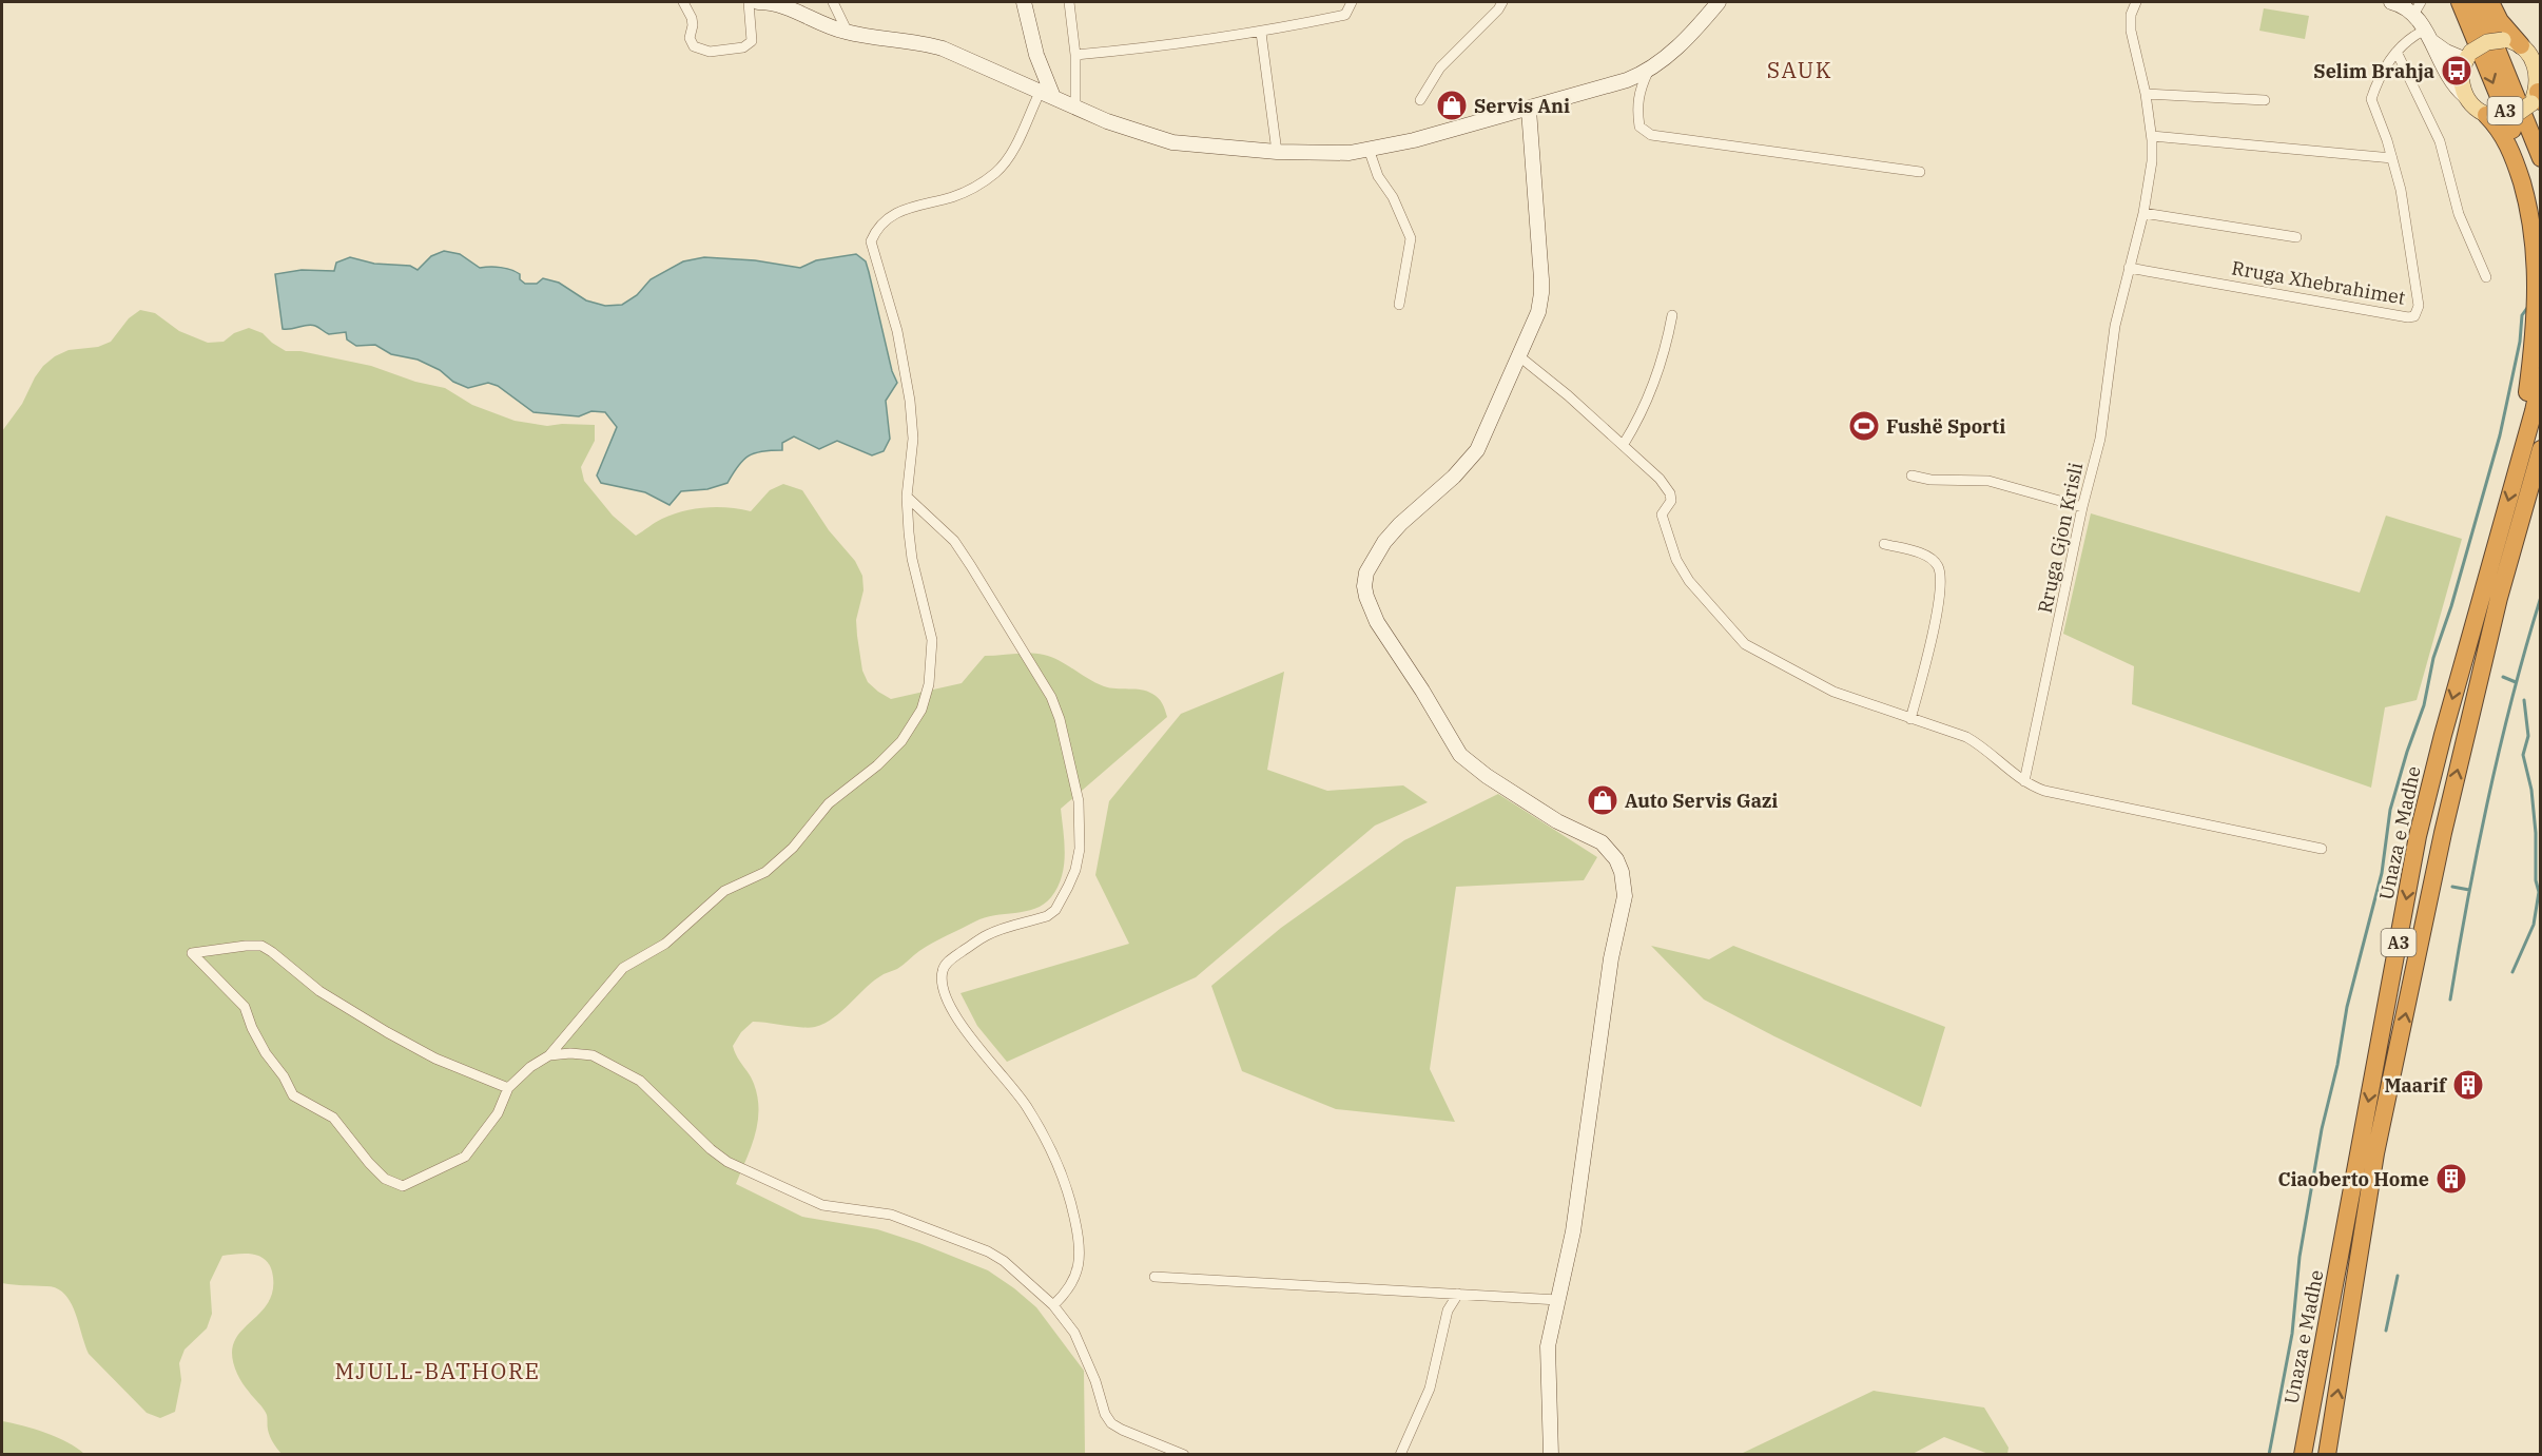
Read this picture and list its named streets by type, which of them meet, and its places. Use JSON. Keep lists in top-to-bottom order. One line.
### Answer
{"streets":{"highway":["A3","Unaza e Madhe"],"street":["Rruga Xhebrahimet","Rruga Gjon Krisli"]},"crossings":[["Rruga Xhebrahimet","Rruga Gjon Krisli"]],"districts":["SAUK","MJULL-BATHORE"],"places":{"bus stop":["Selim Brahja"],"shop":["Servis Ani","Auto Servis Gazi"],"sports":["Fushë Sporti"],"building":["Maarif","Ciaoberto Home"]}}
